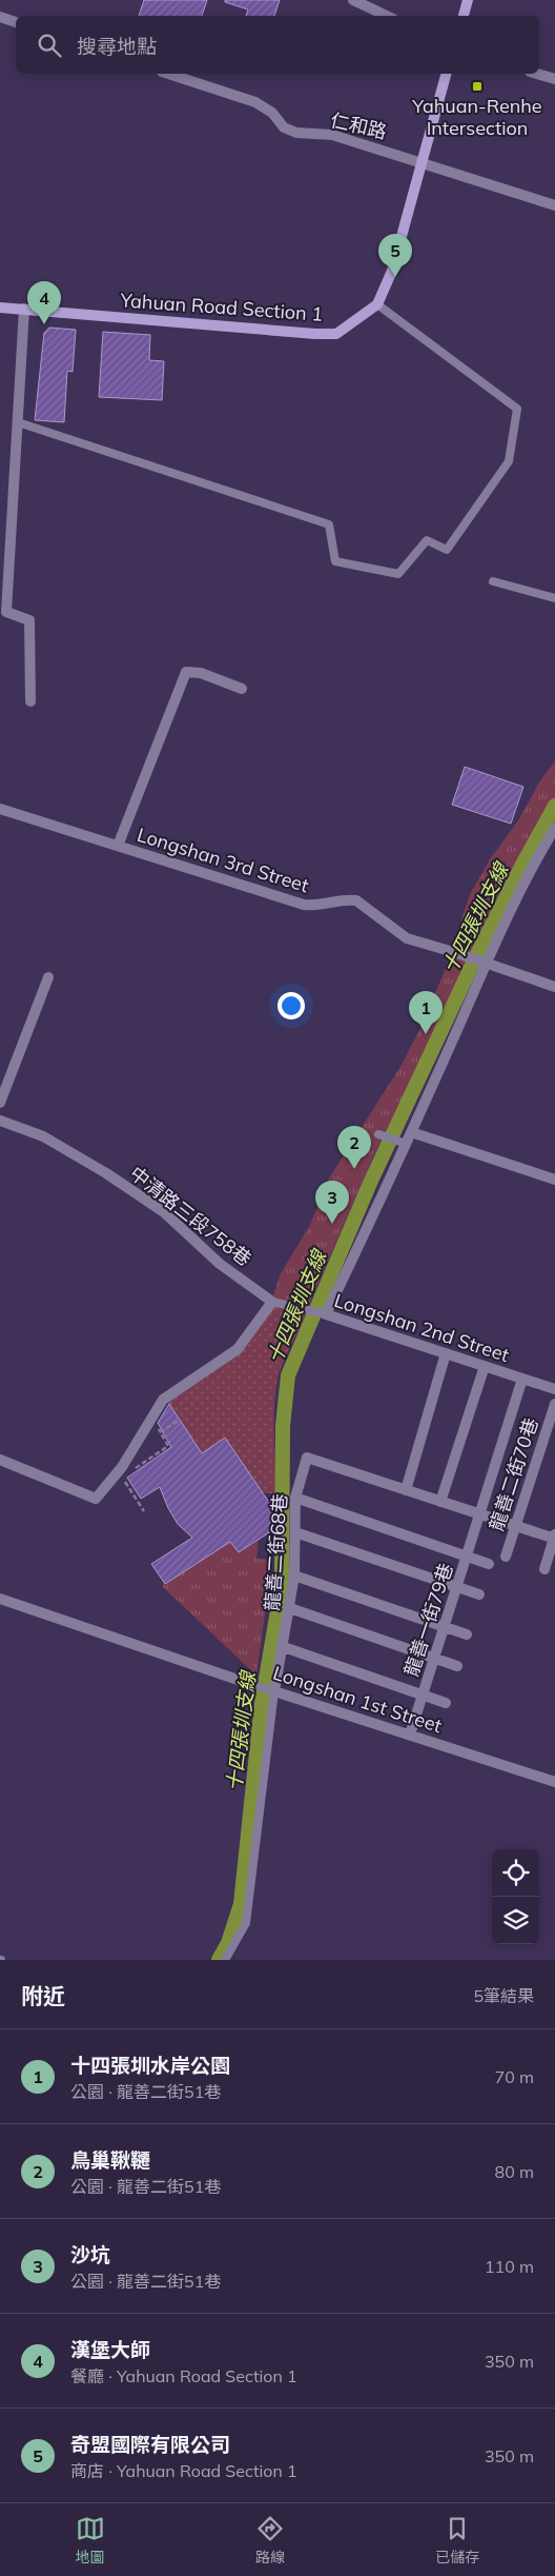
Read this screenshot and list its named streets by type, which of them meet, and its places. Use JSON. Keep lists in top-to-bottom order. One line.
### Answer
{"streets":{"street":["仁和路","Yahuan Road Section 1","Longshan 3rd Street","中清路三段758巷","Longshan 2nd Street","龍善二街70巷","龍善二街68巷","龍善一街79巷","Longshan 1st Street"]},"crossings":[["中清路三段758巷","Longshan 2nd Street"],["龍善二街70巷","龍善二街68巷"],["龍善二街68巷","龍善一街79巷"],["龍善二街68巷","Longshan 1st Street"],["龍善一街79巷","Longshan 1st Street"]],"water":["十四張圳支線"],"places":{"transit":["Yahuan-Renhe Intersection"]},"page":{"search":"搜尋地點","pins":["5","4","1","2","3"],"heading":["附近","5筆結果"],"list":[{"mark":"1","name":"十四張圳水岸公園","note":"公園 · 龍善二街51巷","value":"70 m"},{"mark":"2","name":"鳥巢鞦韆","note":"公園 · 龍善二街51巷","value":"80 m"},{"mark":"3","name":"沙坑","note":"公園 · 龍善二街51巷","value":"110 m"},{"mark":"4","name":"漢堡大師","note":"餐廳 · Yahuan Road Section 1","value":"350 m"},{"mark":"5","name":"奇盟國際有限公司","note":"商店 · Yahuan Road Section 1","value":"350 m"}],"nav":["地圖","路線","已儲存"]}}
